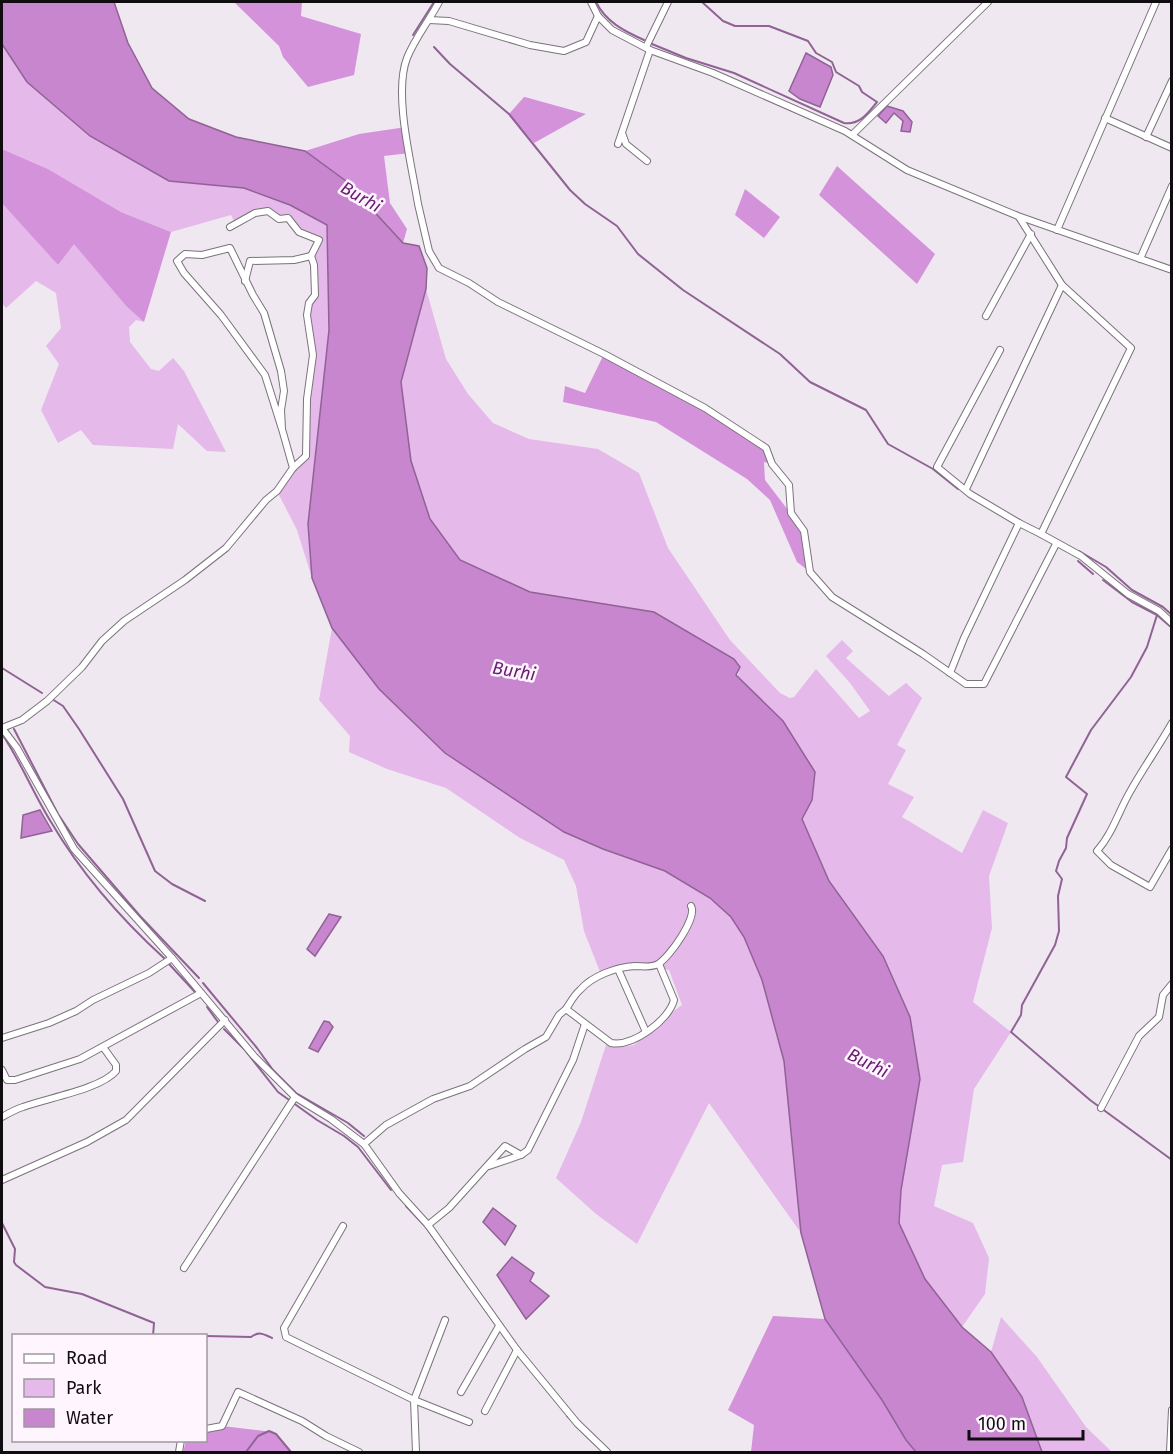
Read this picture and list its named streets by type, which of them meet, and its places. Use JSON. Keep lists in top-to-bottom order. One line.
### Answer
{"water":["Burhi"],"legend":["Road","Park","Water"],"scale_bar":"100 m"}
